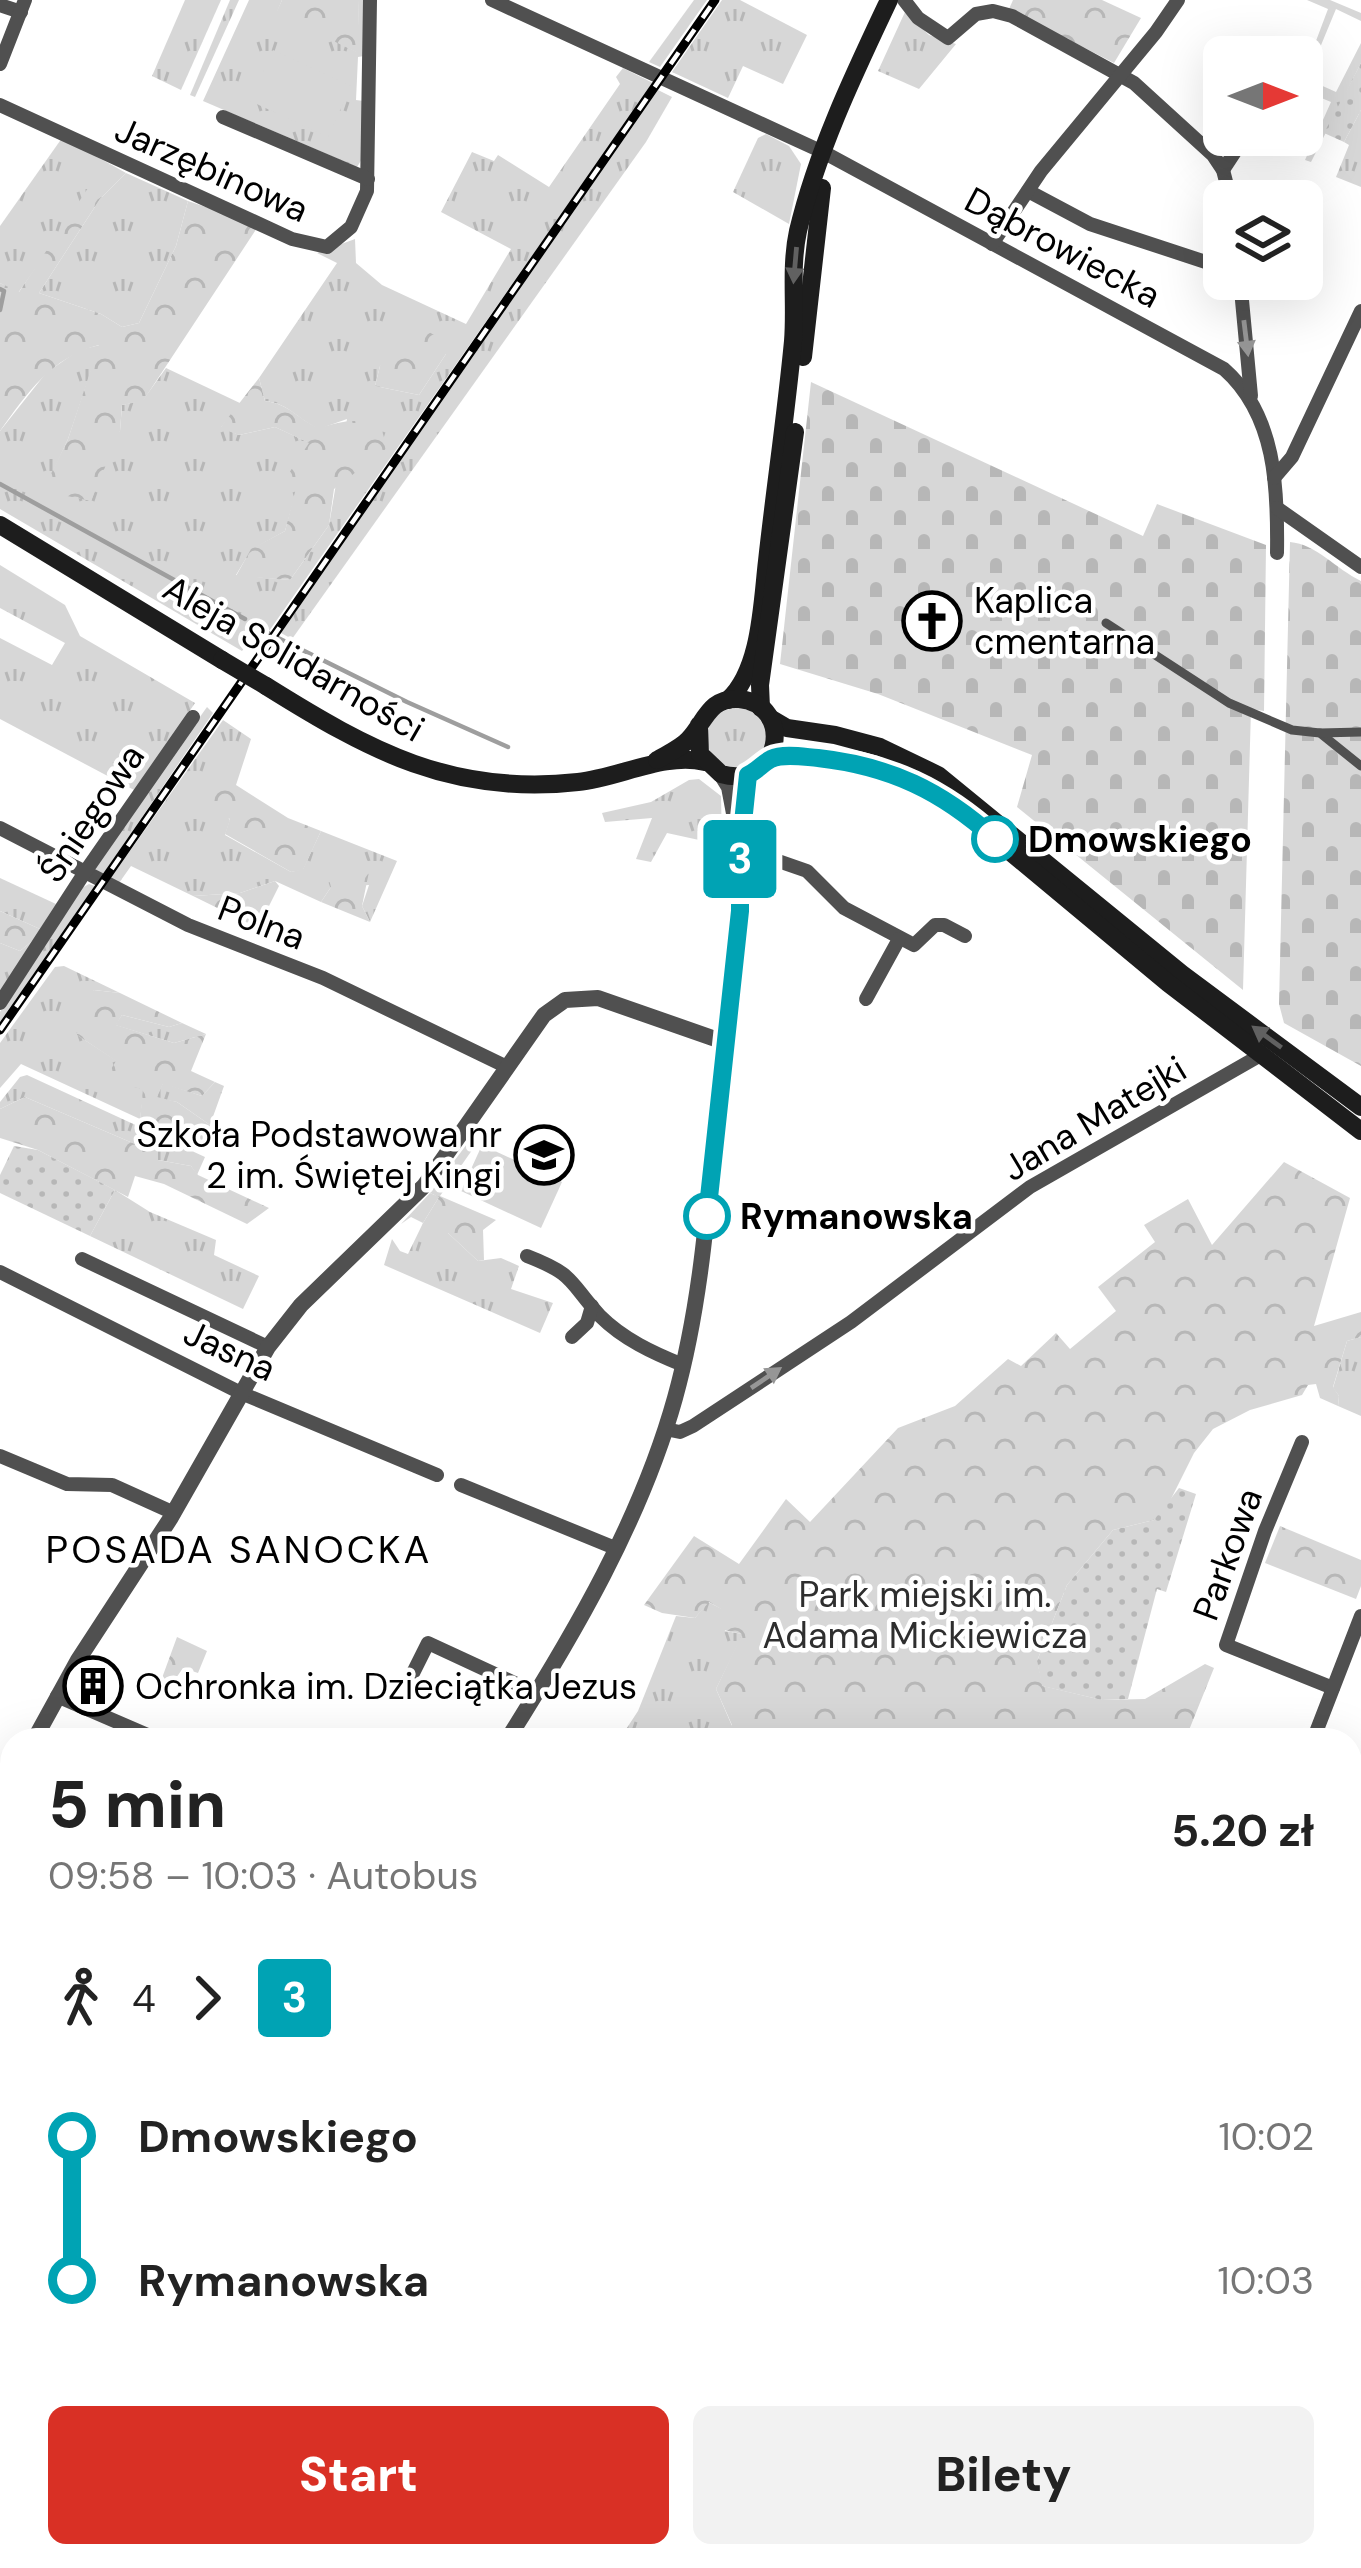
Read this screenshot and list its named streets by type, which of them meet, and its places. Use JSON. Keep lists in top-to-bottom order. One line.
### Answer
{"streets":{"main road":["Aleja Solidarności"],"street":["Jarzębinowa","Dąbrowiecka","Śniegowa","Polna","Jana Matejki","Jasna","Parkowa"]},"crossings":[["Śniegowa","Polna"]],"one_way":["Jana Matejki"],"districts":["POSADA SANOCKA"],"parks":["Park miejski im. Adama Mickiewicza"],"places":{"church":["Kaplica cmentarna"],"other":["Dmowskiego","Rymanowska"],"school or university":["Szkoła Podstawowa nr 2 im. Świętej Kingi"],"building":["Ochronka im. Dzieciątka Jezus"]},"lines":["bus line 3"],"north":"right","page":{"on_map":"3","heading":["5 min","09:58 – 10:03 · Autobus","5.20 zł"],"legs":["4","3"],"list":[{"name":"Dmowskiego","value":"10:02"},{"name":"Rymanowska","value":"10:03"}],"buttons":["Start","Bilety"]}}
